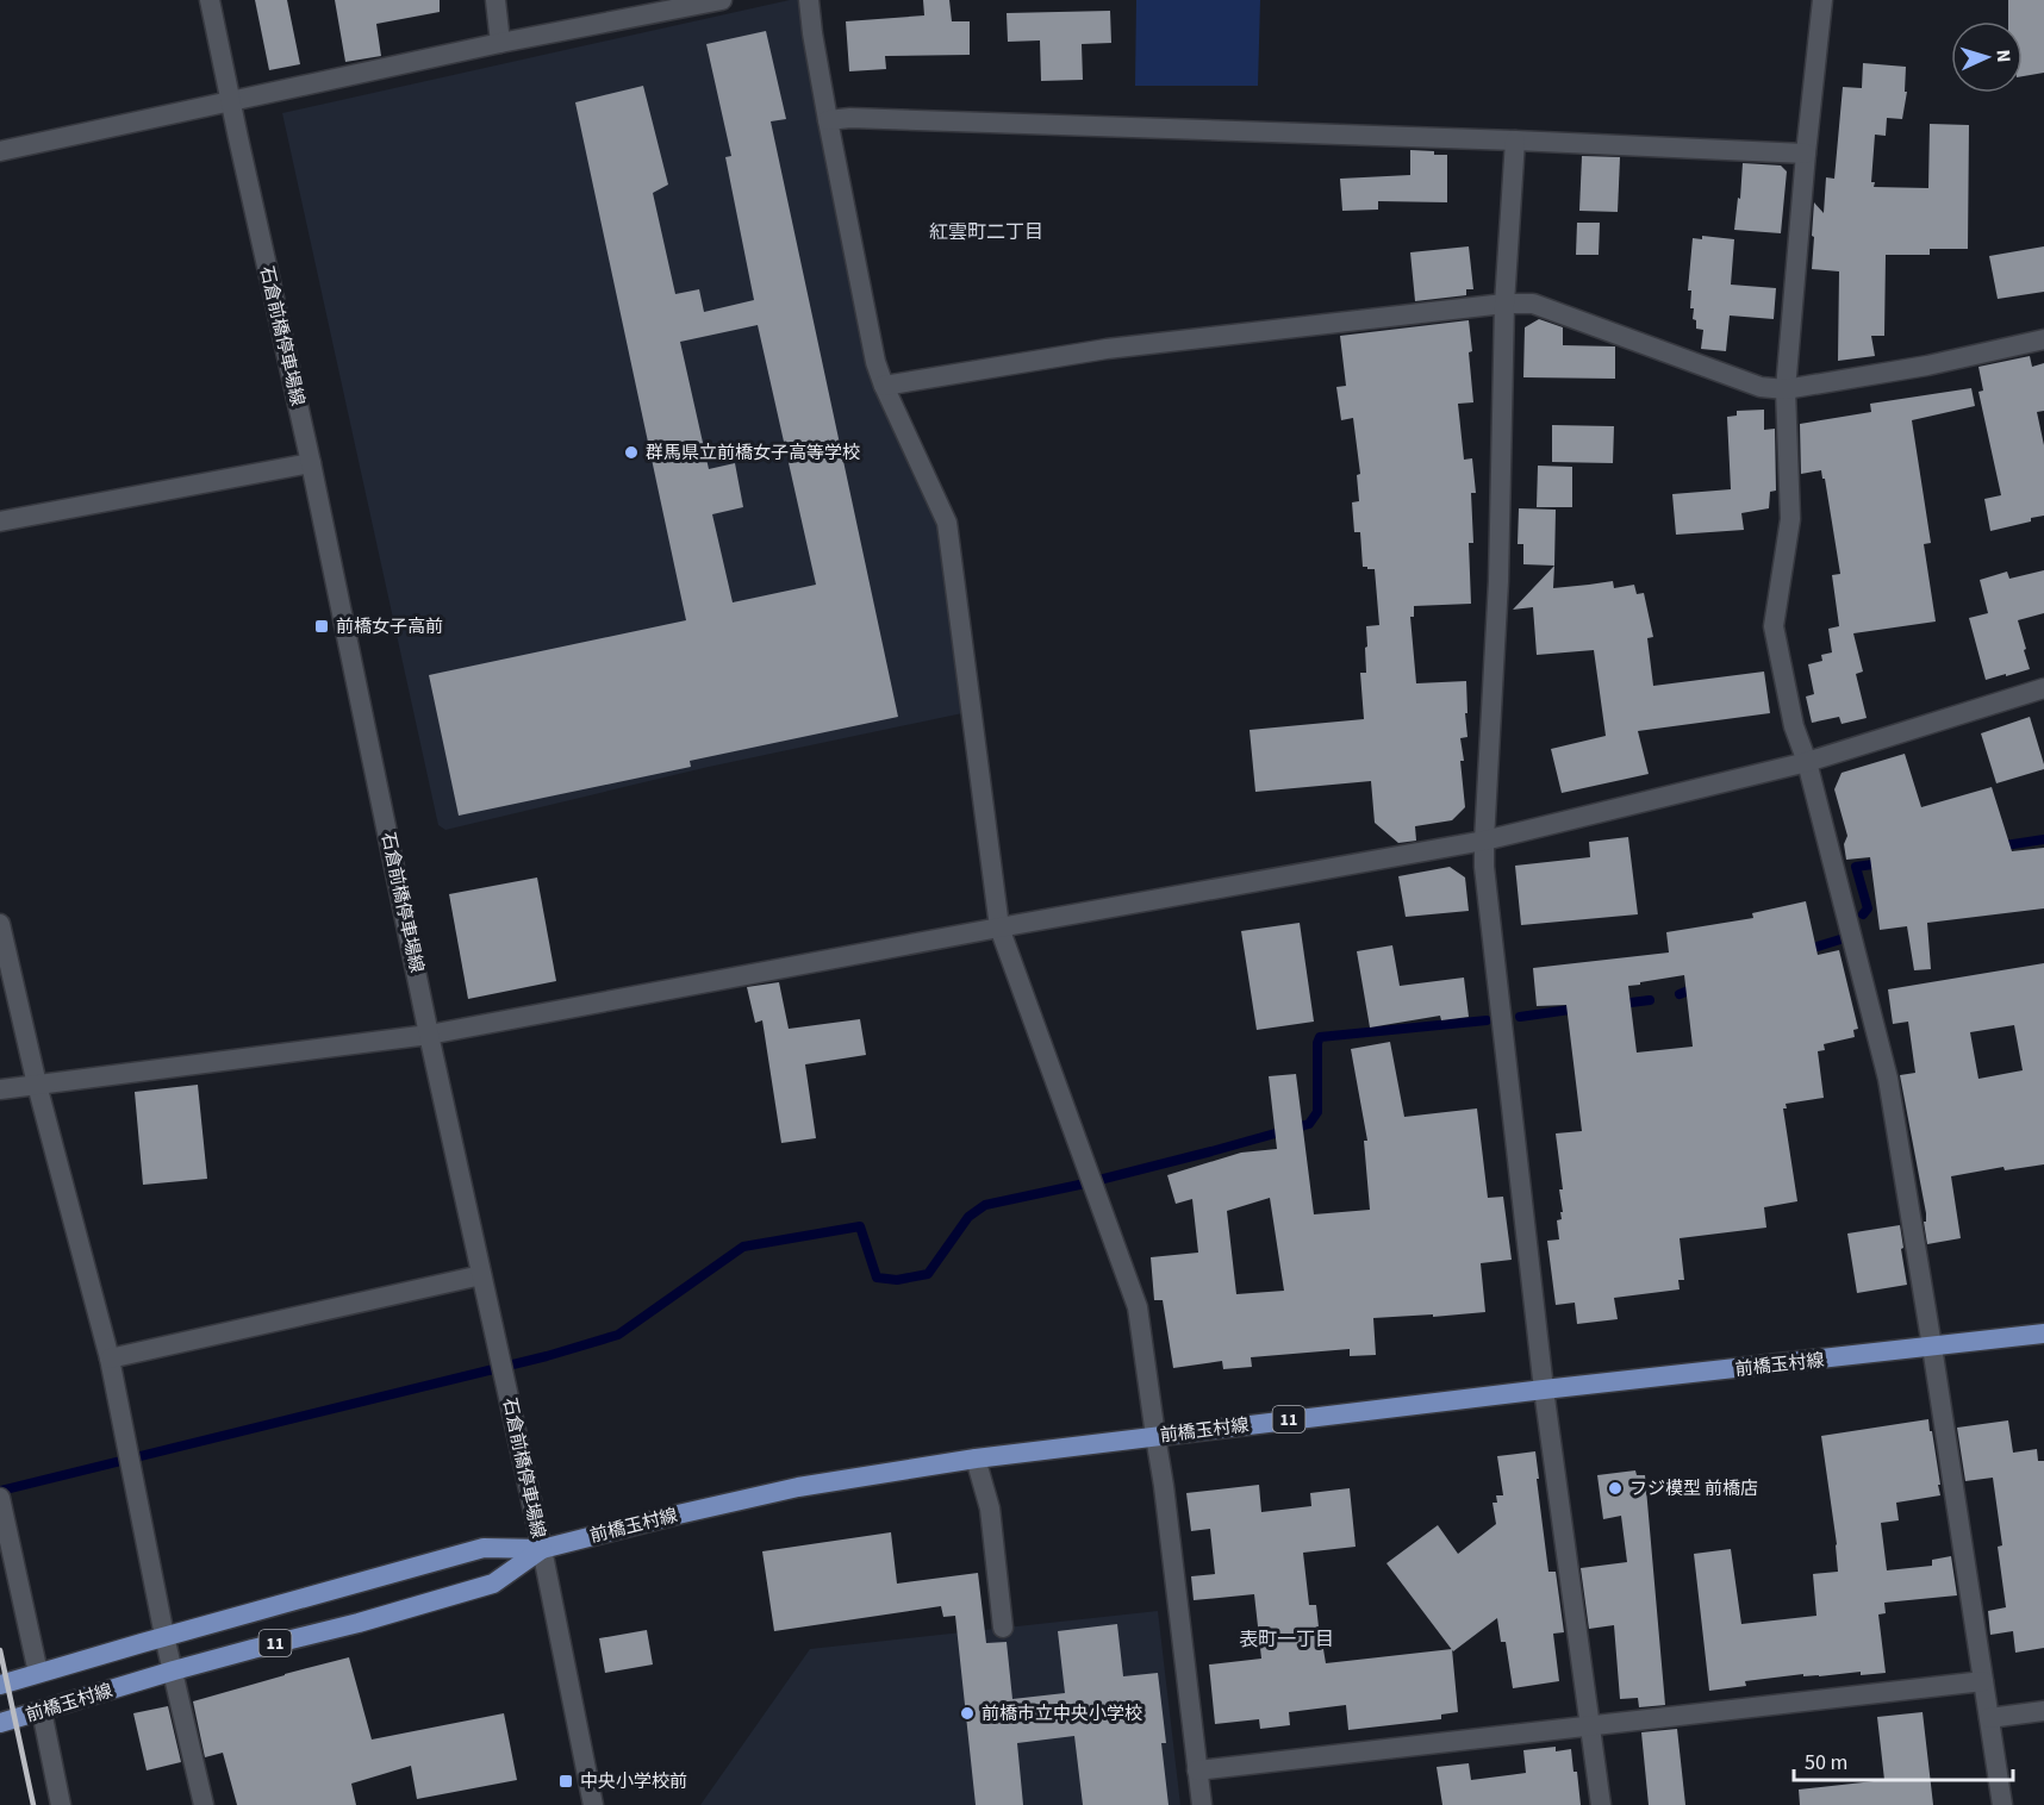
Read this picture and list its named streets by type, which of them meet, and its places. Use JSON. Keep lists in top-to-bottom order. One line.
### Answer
{"streets":{"main road":["前橋玉村線","11"],"street":["石倉前橋停車場線"]},"crossings":[["石倉前橋停車場線","前橋玉村線"]],"districts":["紅雲町二丁目","表町一丁目"],"places":{"other":["群馬県立前橋女子高等学校","フジ模型 前橋店","前橋市立中央小学校"],"transit":["前橋女子高前","中央小学校前"]},"scale_bar":"50 m","north":"right"}
